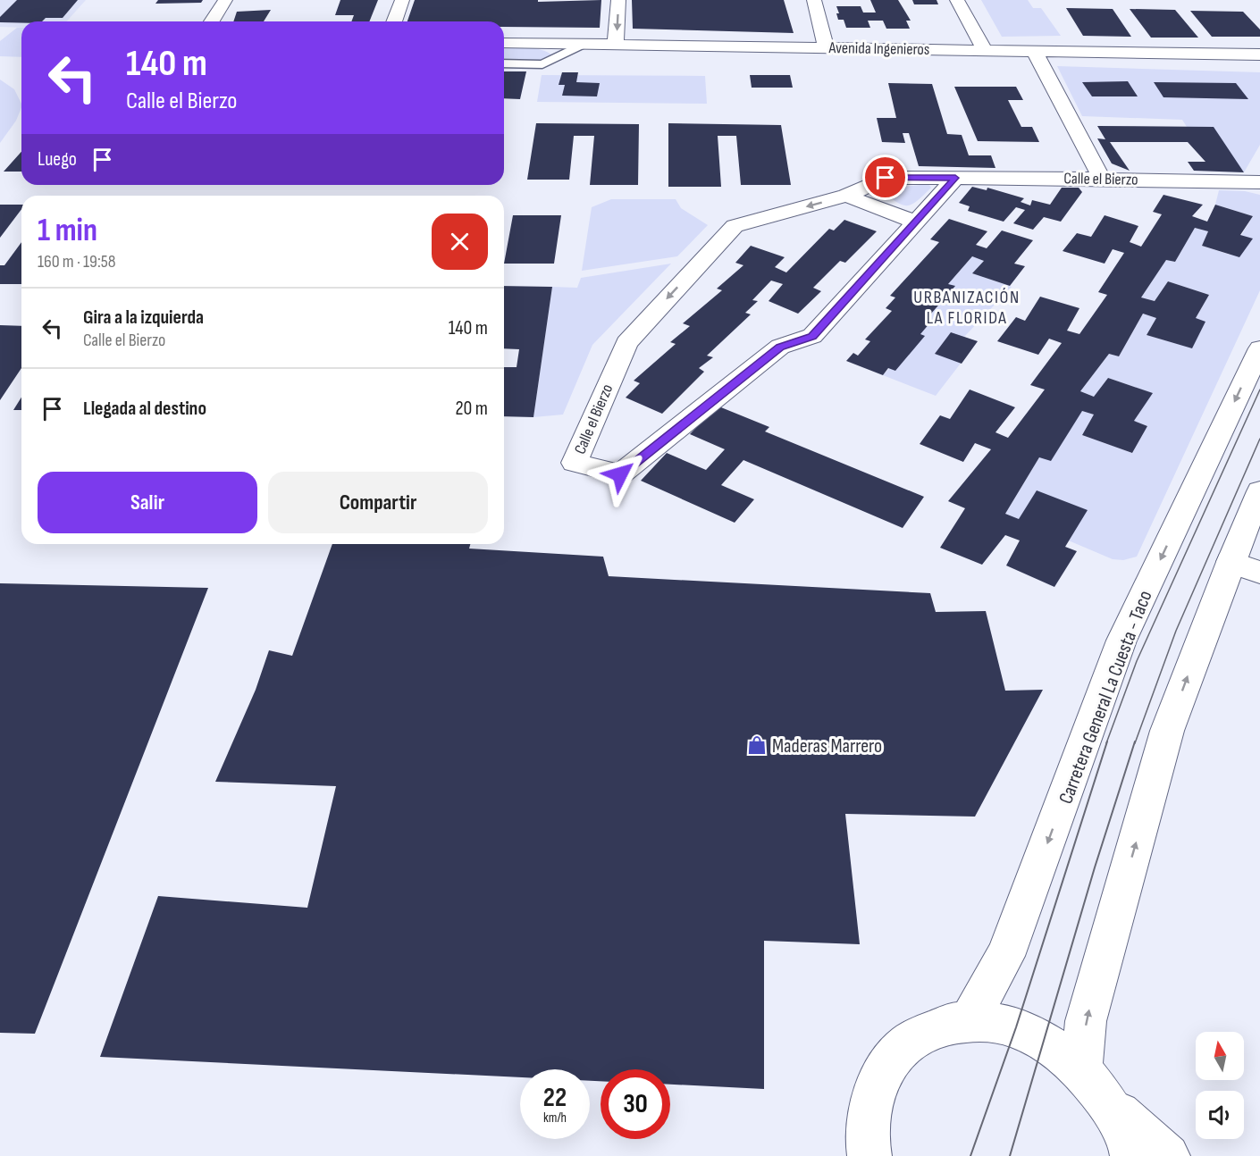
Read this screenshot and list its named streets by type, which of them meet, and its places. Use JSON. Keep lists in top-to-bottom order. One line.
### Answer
{"streets":{"street":["Avenida Ingenieros","Calle el Bierzo","Carretera General La Cuesta - Taco"]},"districts":["URBANIZACIÓN LA FLORIDA"],"places":{"shop":["Maderas Marrero"]},"north":"top","page":{"turn":["140 m","Calle el Bierzo"],"then":"Luego","heading":["1 min","160 m · 19:58"],"list":[{"name":"Gira a la izquierda","note":"Calle el Bierzo","value":"140 m"},{"name":"Llegada al destino","value":"20 m"}],"buttons":["Salir","Compartir"],"speed":"22 km/h","limit":"30"}}
